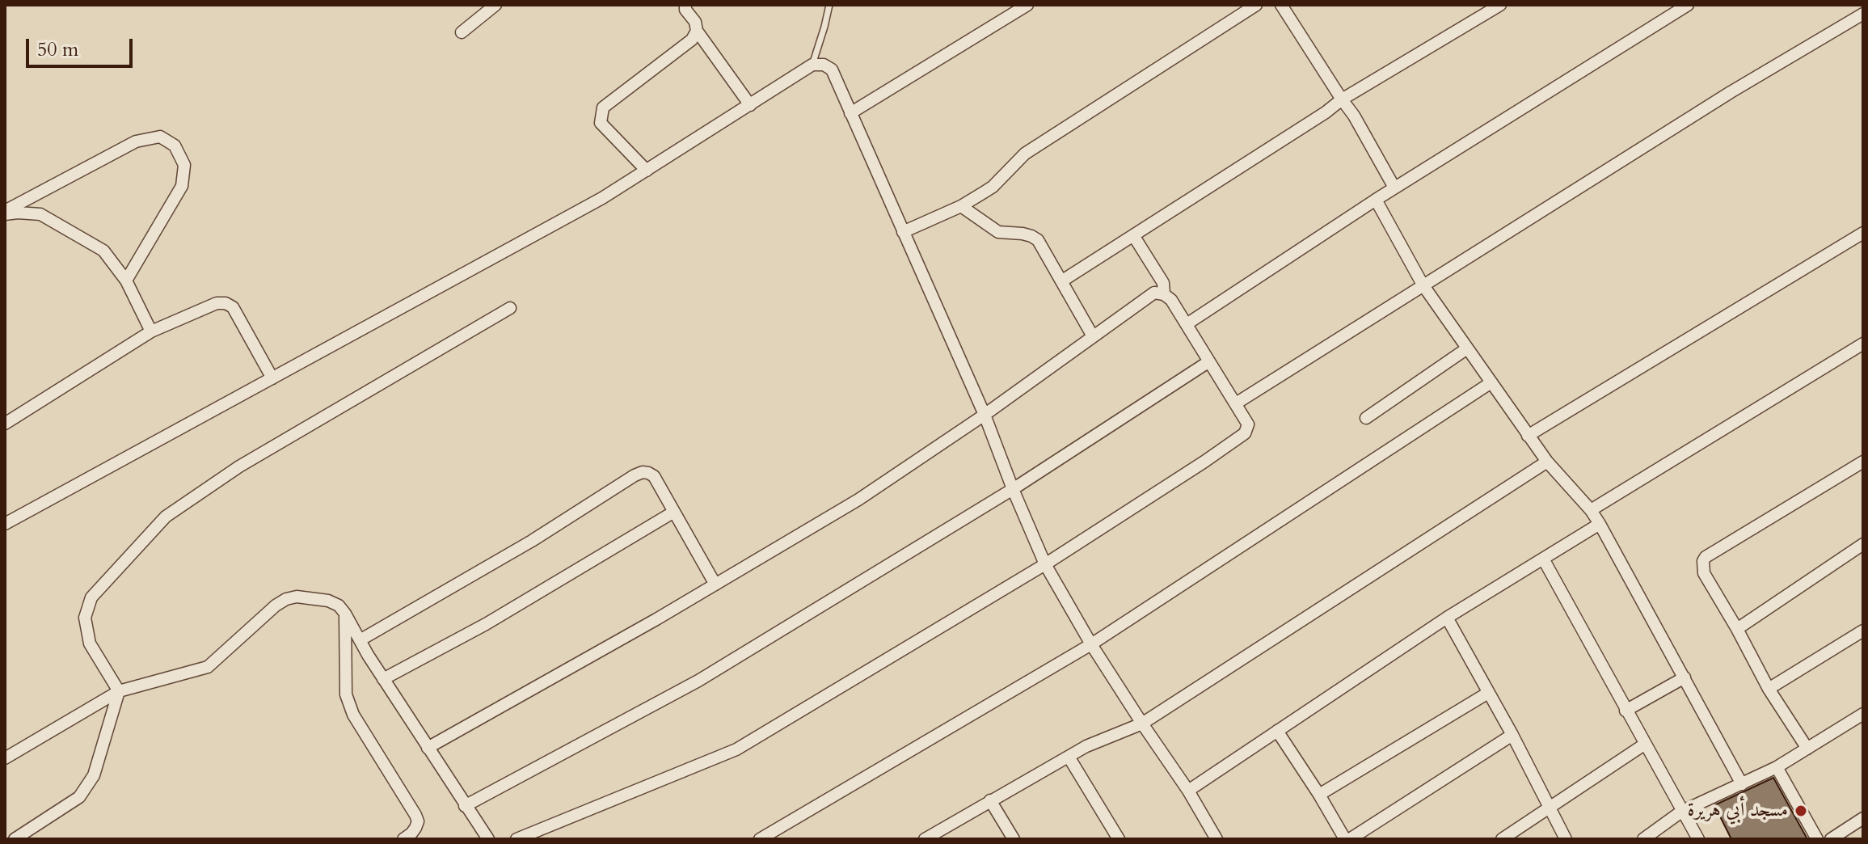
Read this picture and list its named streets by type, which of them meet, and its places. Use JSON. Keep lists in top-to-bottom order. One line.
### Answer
{"places":["مسجد أبي هريرة"],"scale_bar":"50 m"}
